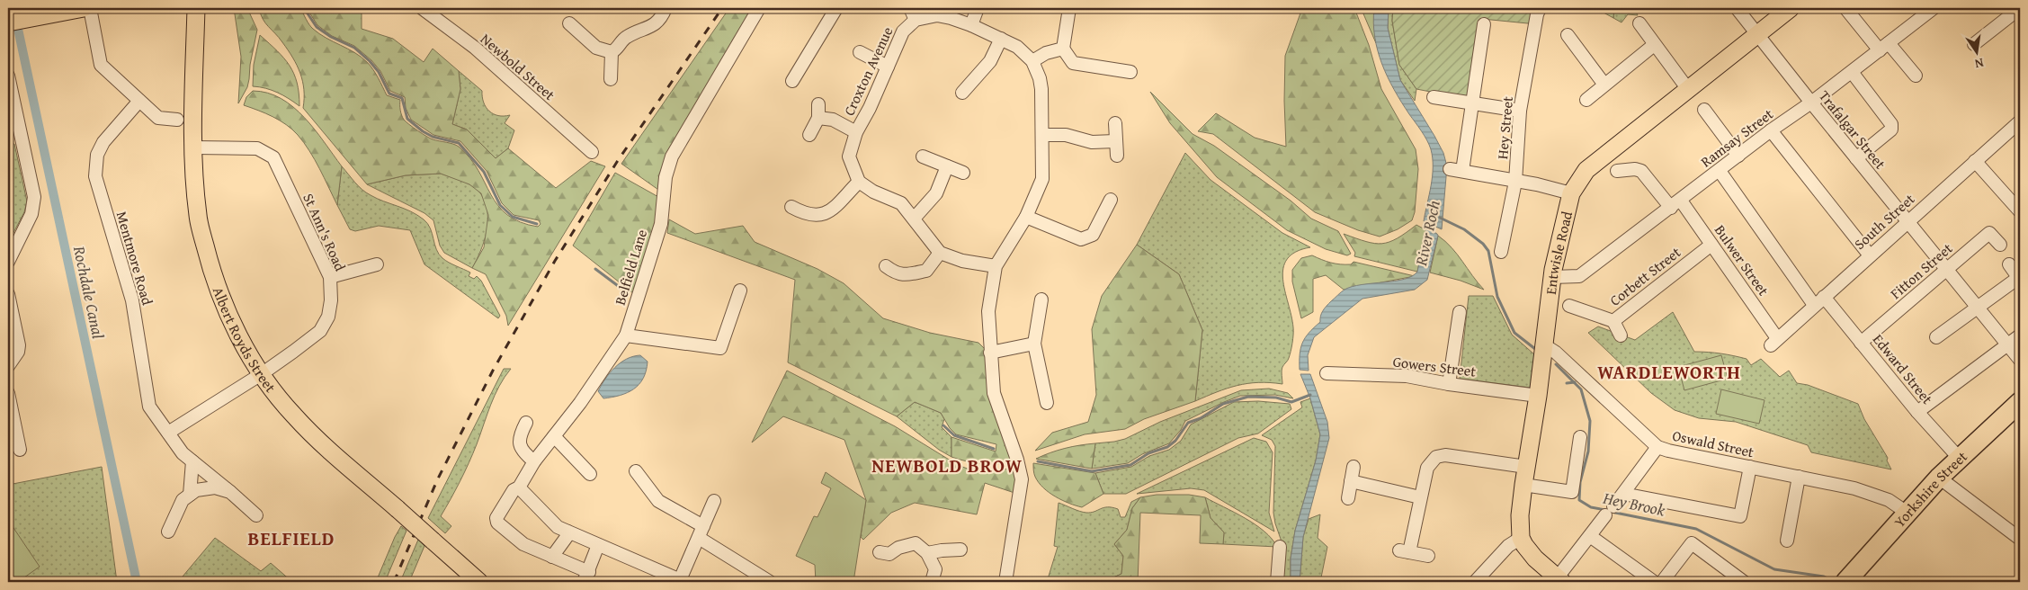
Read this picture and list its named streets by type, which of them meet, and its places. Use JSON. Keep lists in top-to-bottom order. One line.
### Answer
{"streets":{"highway":["Yorkshire Street"],"main road":["Entwisle Road","Albert Royds Street"],"street":["Newbold Street","Croxton Avenue","Hey Street","Trafalgar Street","Ramsay Street","South Street","St Ann's Road","Mentmore Road","Bulwer Street","Belfield Lane","Fitton Street","Corbett Street","Gowers Street","Edward Street","Oswald Street"]},"crossings":[["Trafalgar Street","Ramsay Street"],["Trafalgar Street","South Street"],["Trafalgar Street","Entwisle Road"],["Trafalgar Street","Fitton Street"],["Ramsay Street","Entwisle Road"],["Ramsay Street","Bulwer Street"],["South Street","Bulwer Street"],["South Street","Edward Street"],["St Ann's Road","Mentmore Road"],["St Ann's Road","Albert Royds Street"],["Entwisle Road","Gowers Street"],["Entwisle Road","Oswald Street"],["Bulwer Street","Corbett Street"],["Fitton Street","Edward Street"],["Edward Street","Yorkshire Street"],["Oswald Street","Yorkshire Street"]],"districts":["WARDLEWORTH","NEWBOLD BROW","BELFIELD"],"water":["River Roch","Rochdale Canal","Hey Brook"],"north":"bottom"}
